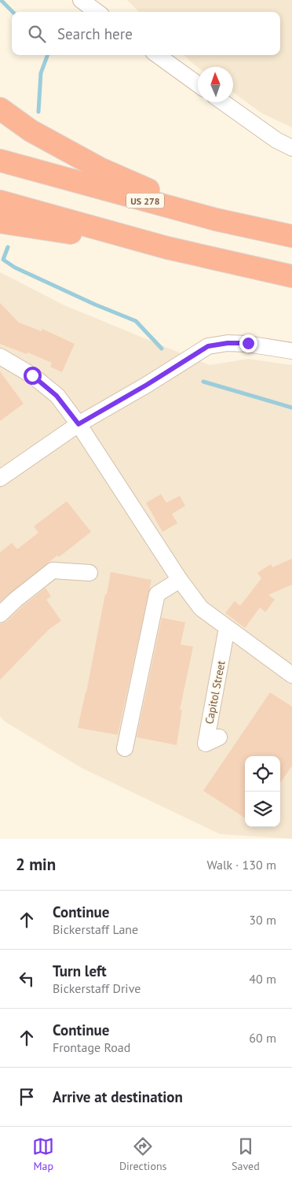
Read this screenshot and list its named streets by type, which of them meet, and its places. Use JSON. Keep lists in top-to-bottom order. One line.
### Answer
{"streets":{"highway":["US 278"],"street":["Capitol Street"]},"north":"top","page":{"search":"Search here","heading":["2 min","Walk · 130 m"],"list":[["Continue","Bickerstaff Lane","30 m"],["Turn left","Bickerstaff Drive","40 m"],["Continue","Frontage Road","60 m"],"Arrive at destination"],"nav":["Map","Directions","Saved"]}}
